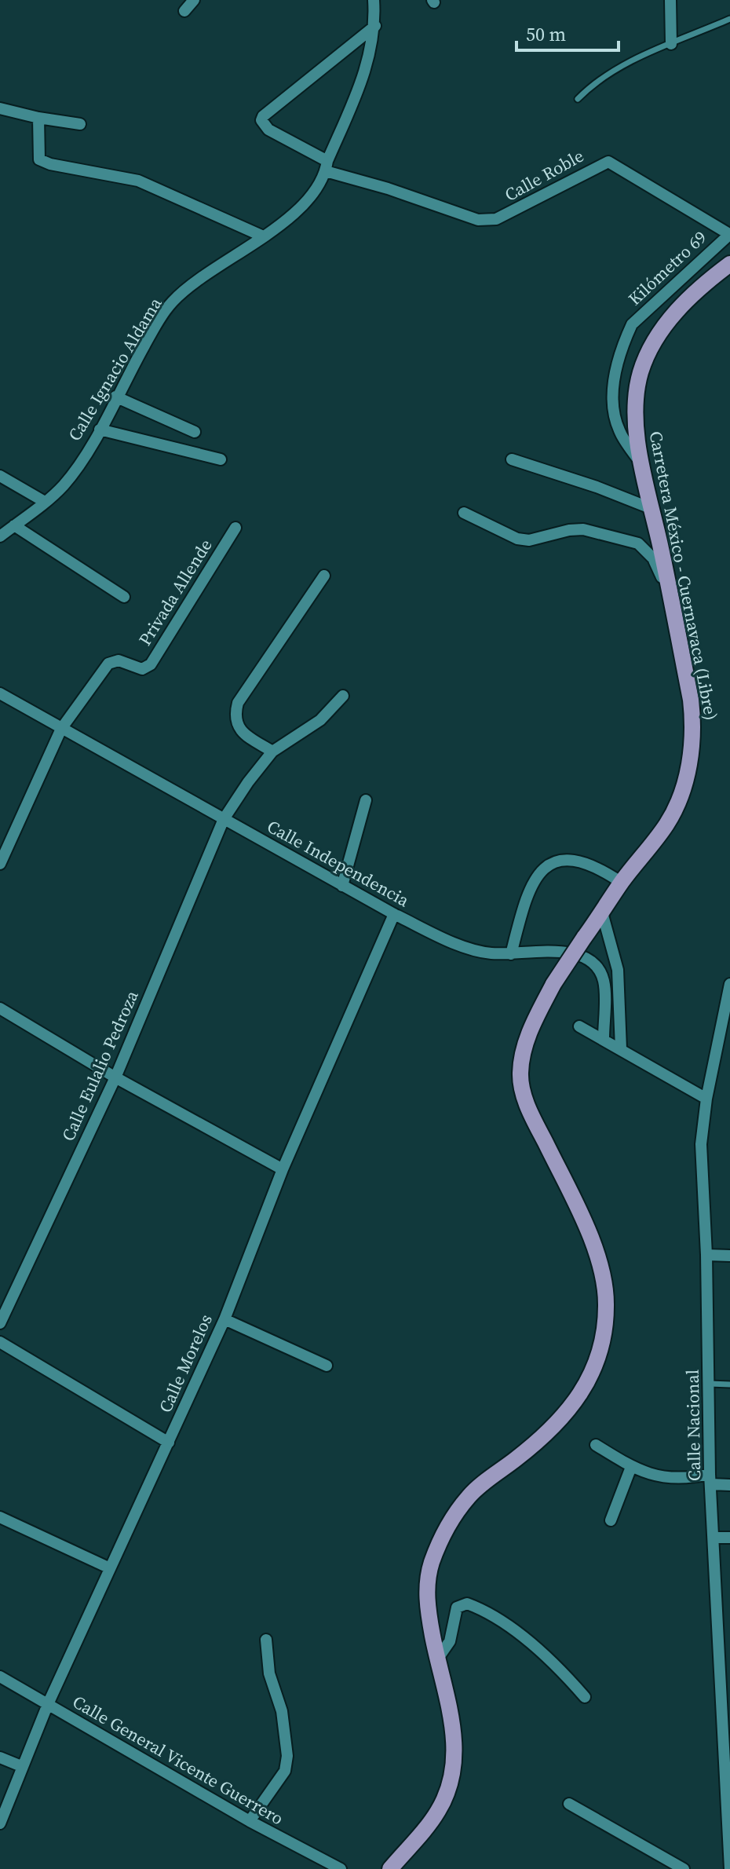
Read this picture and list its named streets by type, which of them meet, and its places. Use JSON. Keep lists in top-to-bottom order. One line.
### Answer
{"streets":{"main road":["Carretera México - Cuernavaca (Libre)"],"street":["Calle Roble","Kilómetro 69","Calle Ignacio Aldama","Privada Allende","Calle Independencia","Calle Eulalio Pedroza","Calle Morelos","Calle Nacional","Calle General Vicente Guerrero"]},"crossings":[["Calle Roble","Kilómetro 69"],["Calle Roble","Calle Ignacio Aldama"],["Kilómetro 69","Carretera México - Cuernavaca (Libre)"],["Privada Allende","Calle Independencia"],["Calle Independencia","Calle Eulalio Pedroza"],["Calle Independencia","Calle Morelos"],["Calle Morelos","Calle General Vicente Guerrero"]],"scale_bar":"50 m"}
